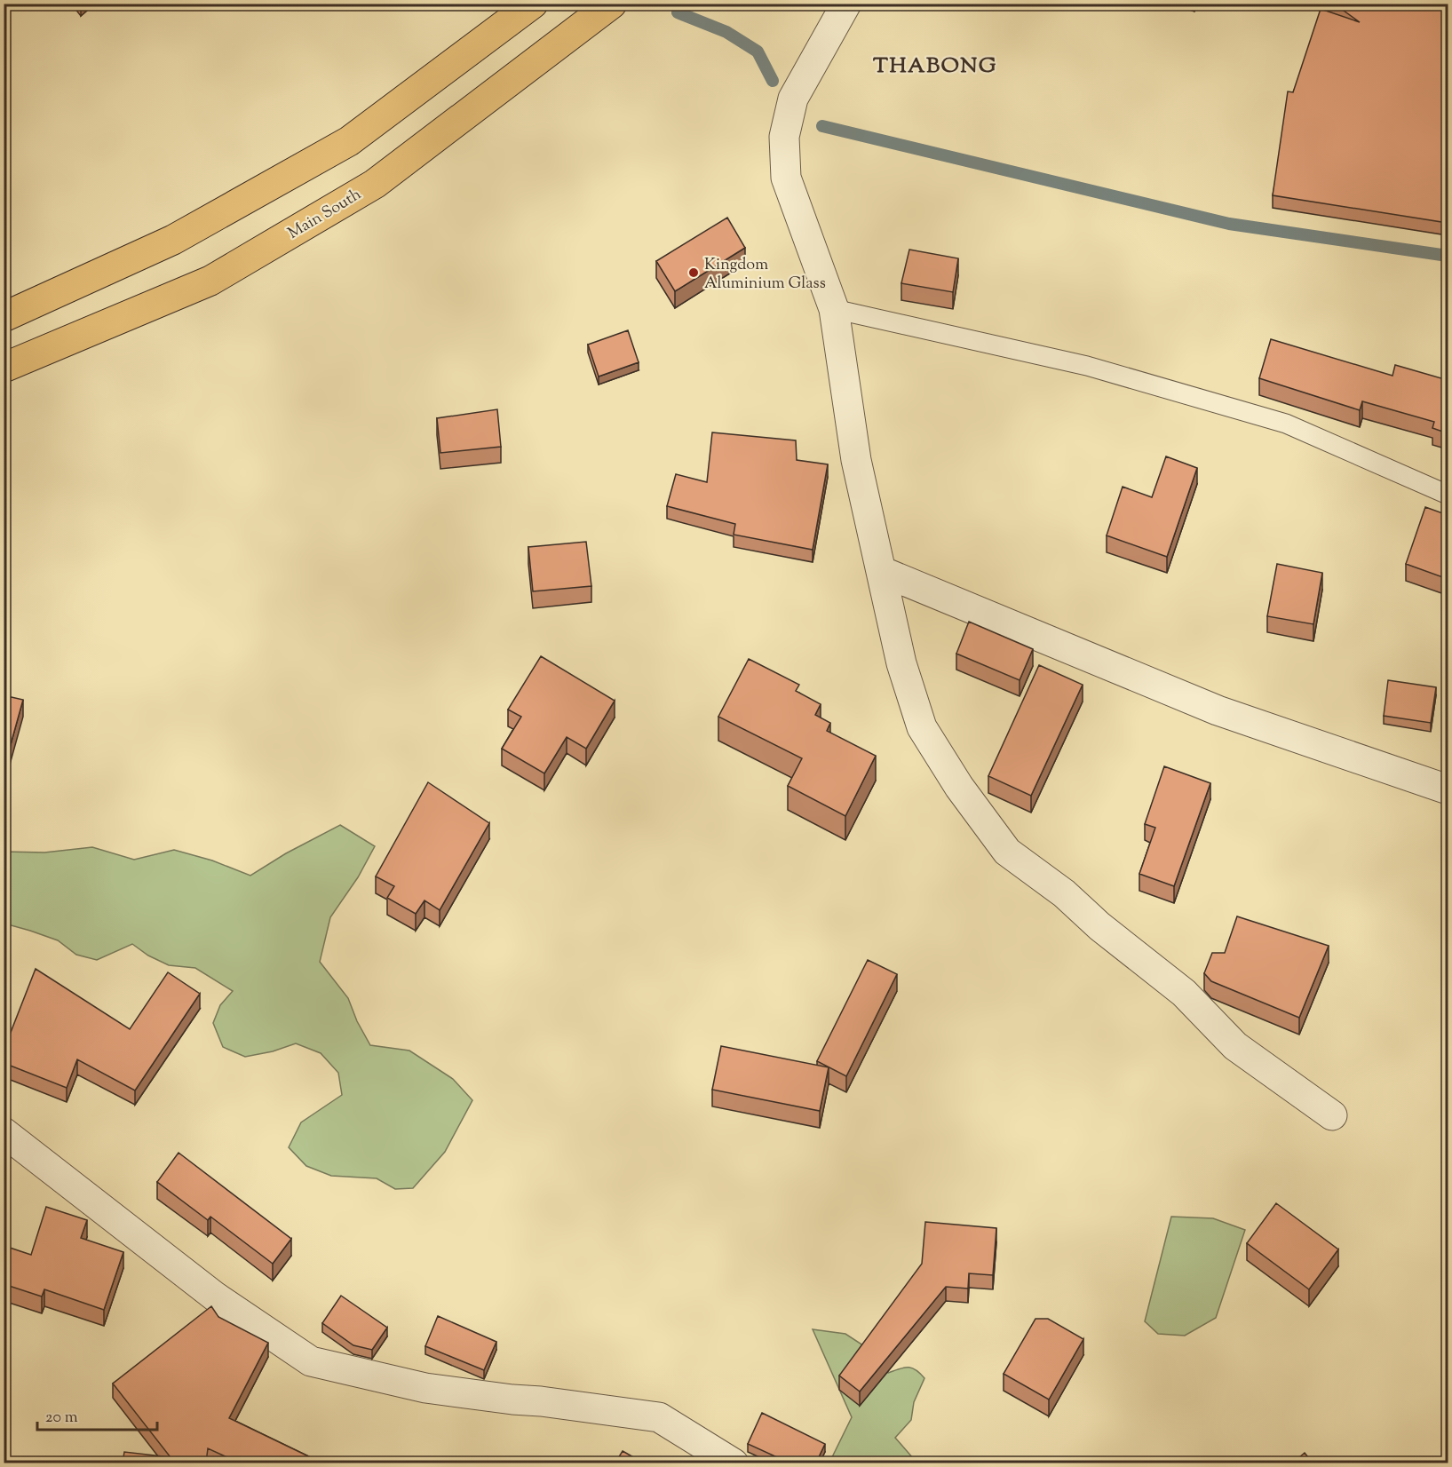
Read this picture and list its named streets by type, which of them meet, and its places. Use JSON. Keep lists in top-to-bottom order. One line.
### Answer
{"streets":{"highway":["Main South"]},"districts":["THABONG"],"places":["Kingdom Aluminium Glass"],"scale_bar":"20 m"}
